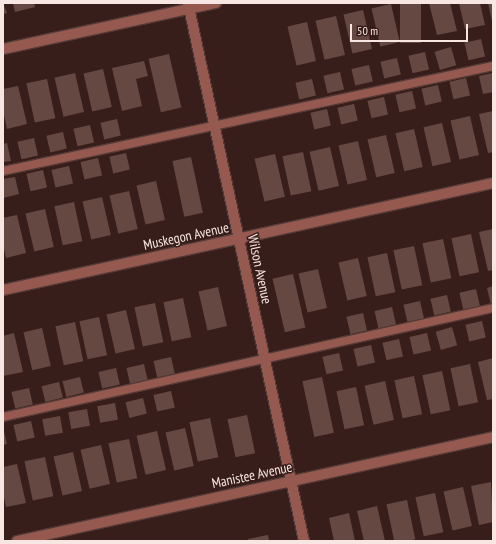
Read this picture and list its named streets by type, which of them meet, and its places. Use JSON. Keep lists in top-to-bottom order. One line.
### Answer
{"streets":{"street":["Muskegon Avenue","Wilson Avenue","Manistee Avenue"]},"crossings":[["Muskegon Avenue","Wilson Avenue"],["Wilson Avenue","Manistee Avenue"]],"scale_bar":"50 m"}
